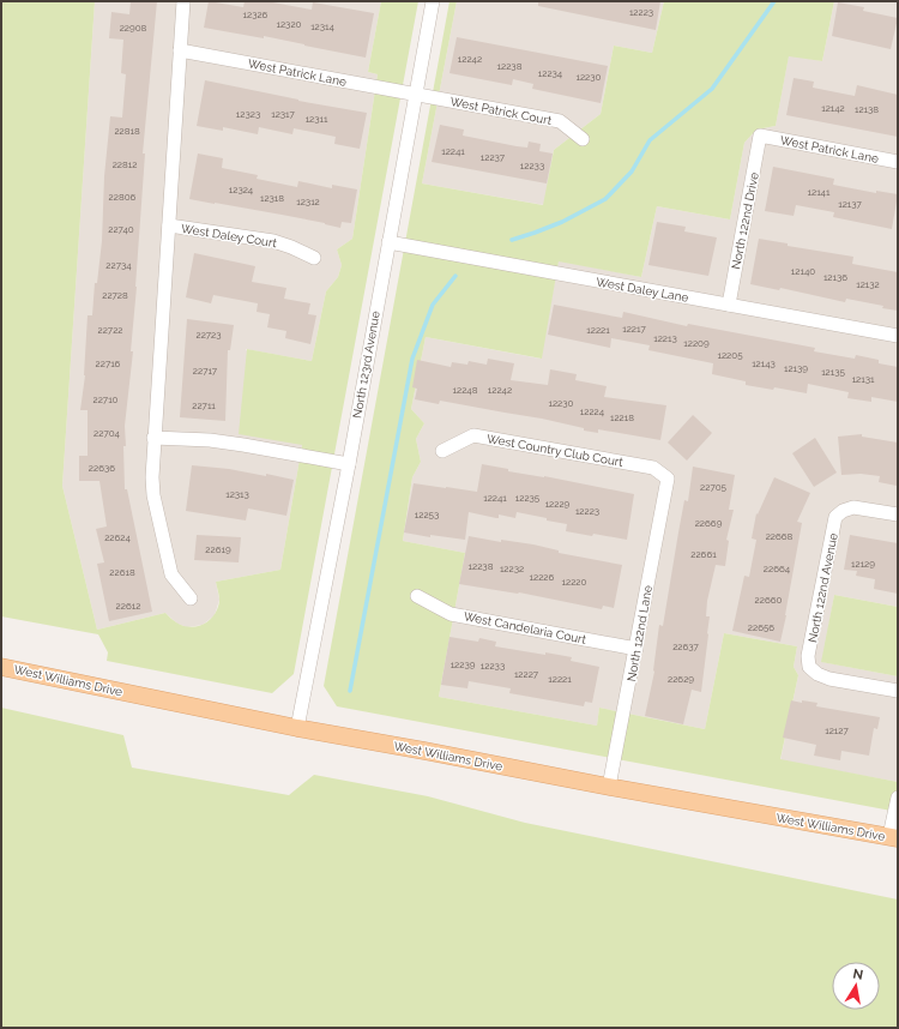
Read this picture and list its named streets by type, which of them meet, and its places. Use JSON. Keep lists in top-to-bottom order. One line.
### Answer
{"streets":{"main road":["West Williams Drive"],"street":["West Patrick Lane","West Patrick Court","North 122nd Drive","West Daley Court","West Daley Lane","North 123rd Avenue","West Country Club Court","North 122nd Avenue","West Candelaria Court","North 122nd Lane"]},"crossings":[["West Patrick Lane","West Patrick Court"],["West Patrick Lane","North 122nd Drive"],["West Patrick Lane","North 123rd Avenue"],["West Patrick Court","North 123rd Avenue"],["North 122nd Drive","West Daley Lane"],["West Daley Lane","North 123rd Avenue"],["North 123rd Avenue","West Williams Drive"],["West Country Club Court","North 122nd Lane"],["West Candelaria Court","North 122nd Lane"],["North 122nd Lane","West Williams Drive"]],"house_numbers":["12223","12326","12320","12314","22908","12242","12238","12234","12230","12142","12138","12323","12317","12311","22818","12241","12237","22812","12233","12324","12141","22806","12318","12312","12137","22740","22734","12140","12136","12132","22728","12217","22722","12221","22723","12213","12209","12205","22716","12143","12139","22717","12135","12131","12248","12242","22710","12230","22711","12224","12218","22704","22636","22705","12313","12241","12235","12229","12223","12253","22669","22668","22624","22619","22661","12129","12238","12232","22664","22618","12226","12220","22660","22612","22656","22637","12239","12233","12227","12221","22629","12127"],"north":"top"}
